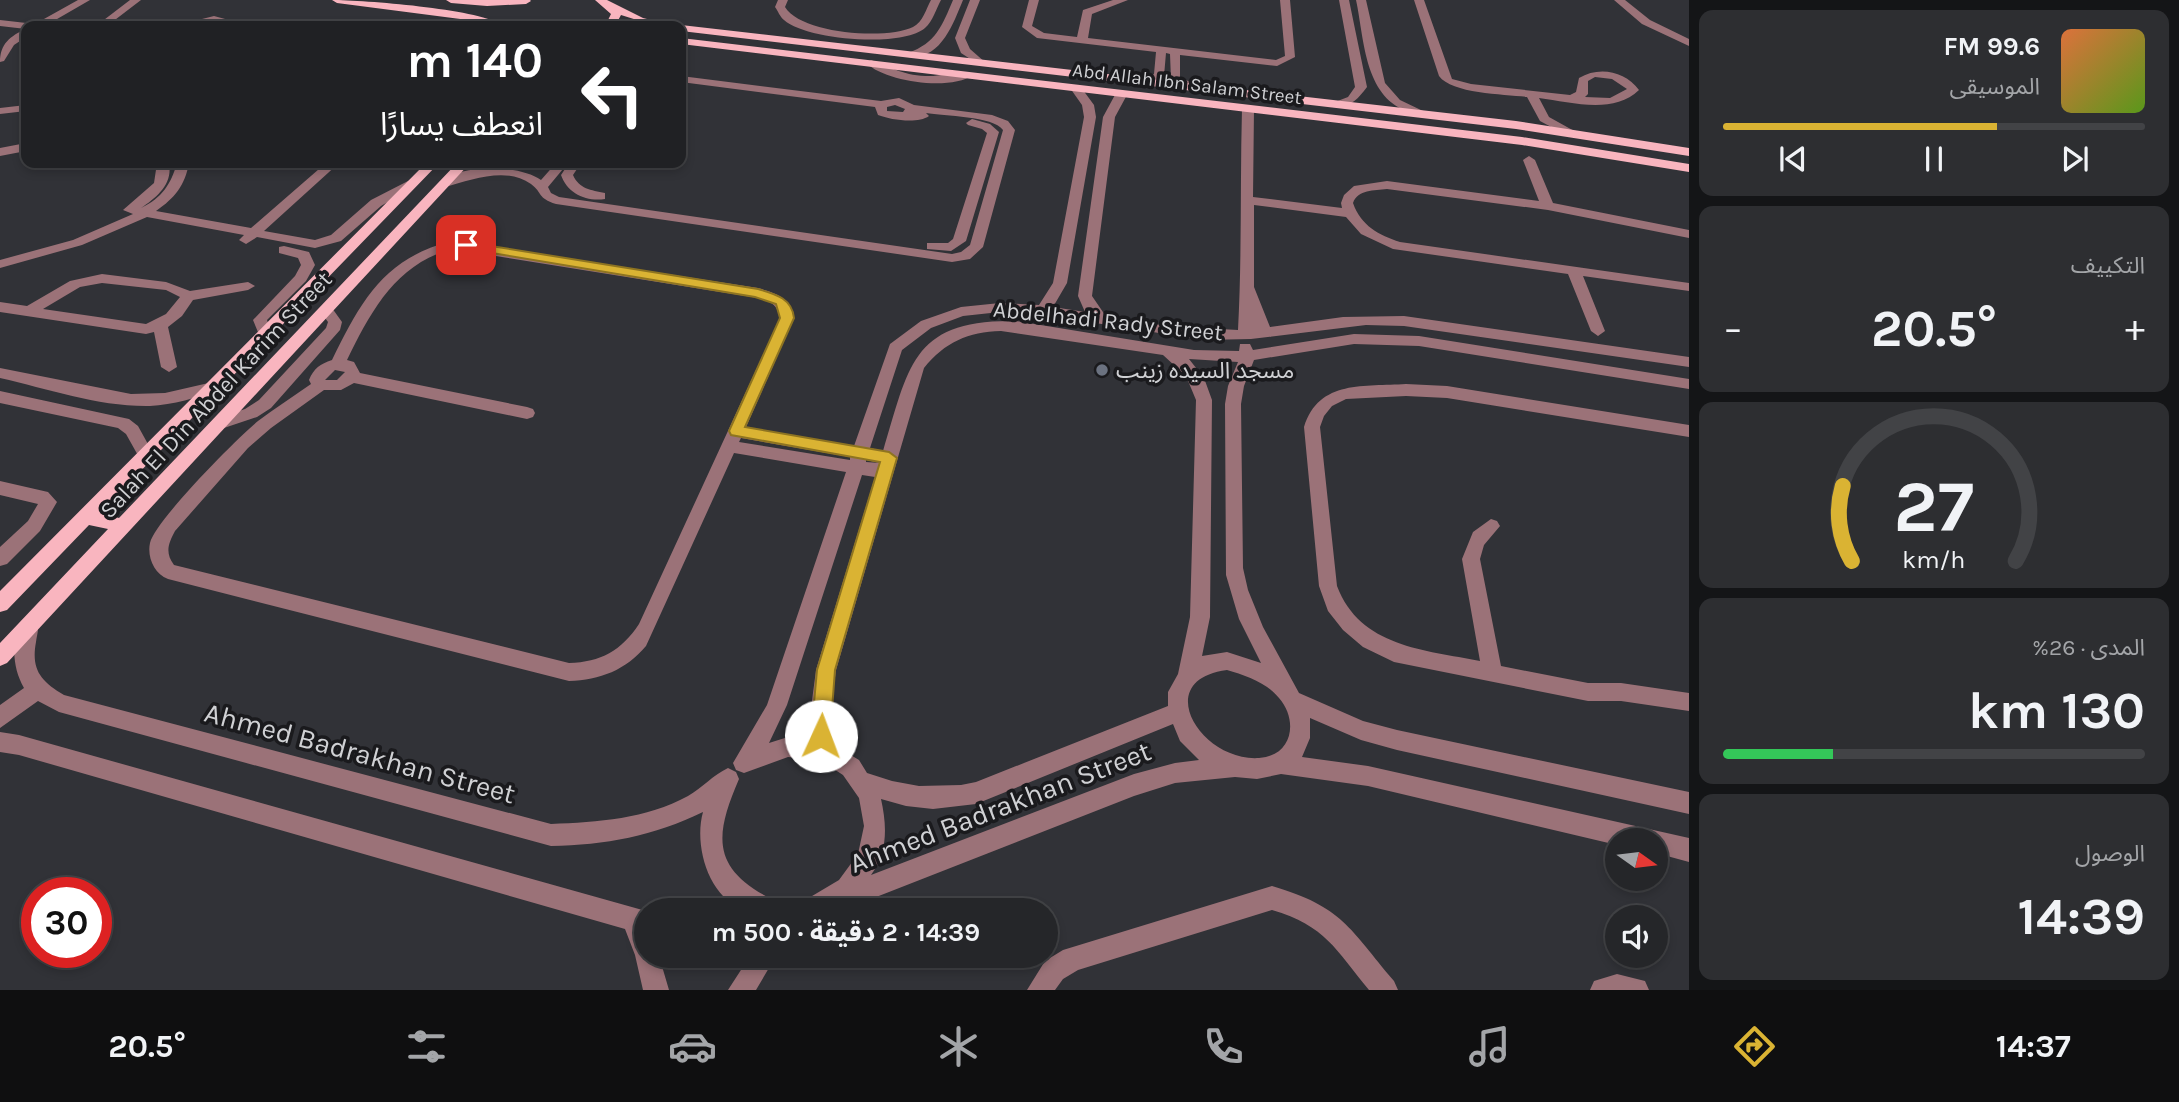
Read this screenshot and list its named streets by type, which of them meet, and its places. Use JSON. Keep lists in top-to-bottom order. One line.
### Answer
{"streets":{"main road":["Abd Allah Ibn Salam Street","Salah El Din Abdel Karim Street"],"street":["Abdelhadi Rady Street","Ahmed Badrakhan Street"]},"crossings":[["Abdelhadi Rady Street","Ahmed Badrakhan Street"]],"places":["مسجد السيده زينب"],"north":"right","page":{"turn":["140 m","انعطف يسارًا"],"song":["99.6 FM","الموسيقى"],"tile":["التكييف",["المدى · 26%","130 km"],["الوصول","14:39"]],"heat":["−","20.5°","+"],"limit":"30","trip":"14:39 · 2 دقيقة · 500 m","tabs":["14:37","20.5°"],"gauge":["27","km/h"]}}
